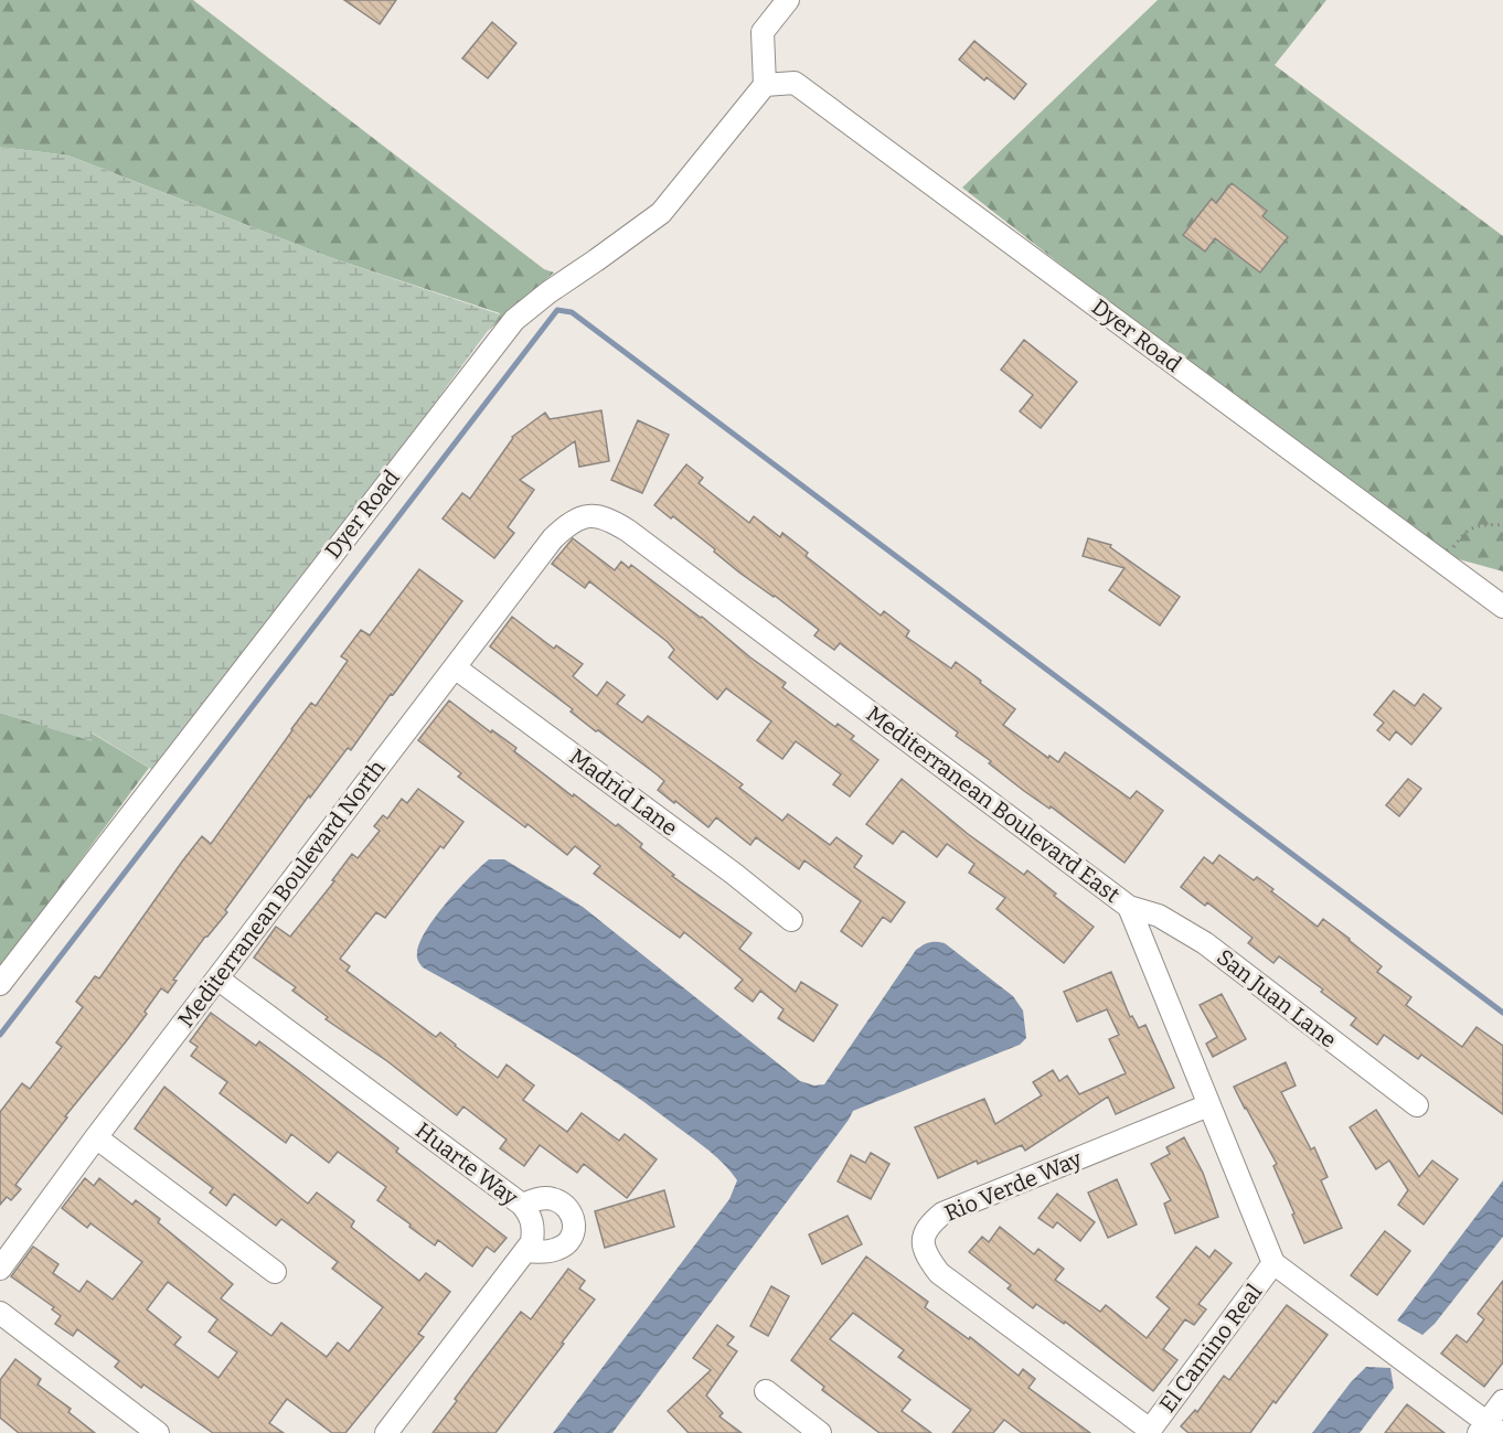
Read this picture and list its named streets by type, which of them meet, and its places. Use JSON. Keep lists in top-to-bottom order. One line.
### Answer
{"streets":{"street":["Dyer Road","Madrid Lane","Mediterranean Boulevard East","Mediterranean Boulevard North","San Juan Lane","Huarte Way","Rio Verde Way","El Camino Real"]},"crossings":[["Madrid Lane","Mediterranean Boulevard North"],["Mediterranean Boulevard East","Mediterranean Boulevard North"],["Mediterranean Boulevard East","San Juan Lane"],["Mediterranean Boulevard East","Rio Verde Way"],["Mediterranean Boulevard East","El Camino Real"],["Mediterranean Boulevard North","Huarte Way"],["Rio Verde Way","El Camino Real"]]}
